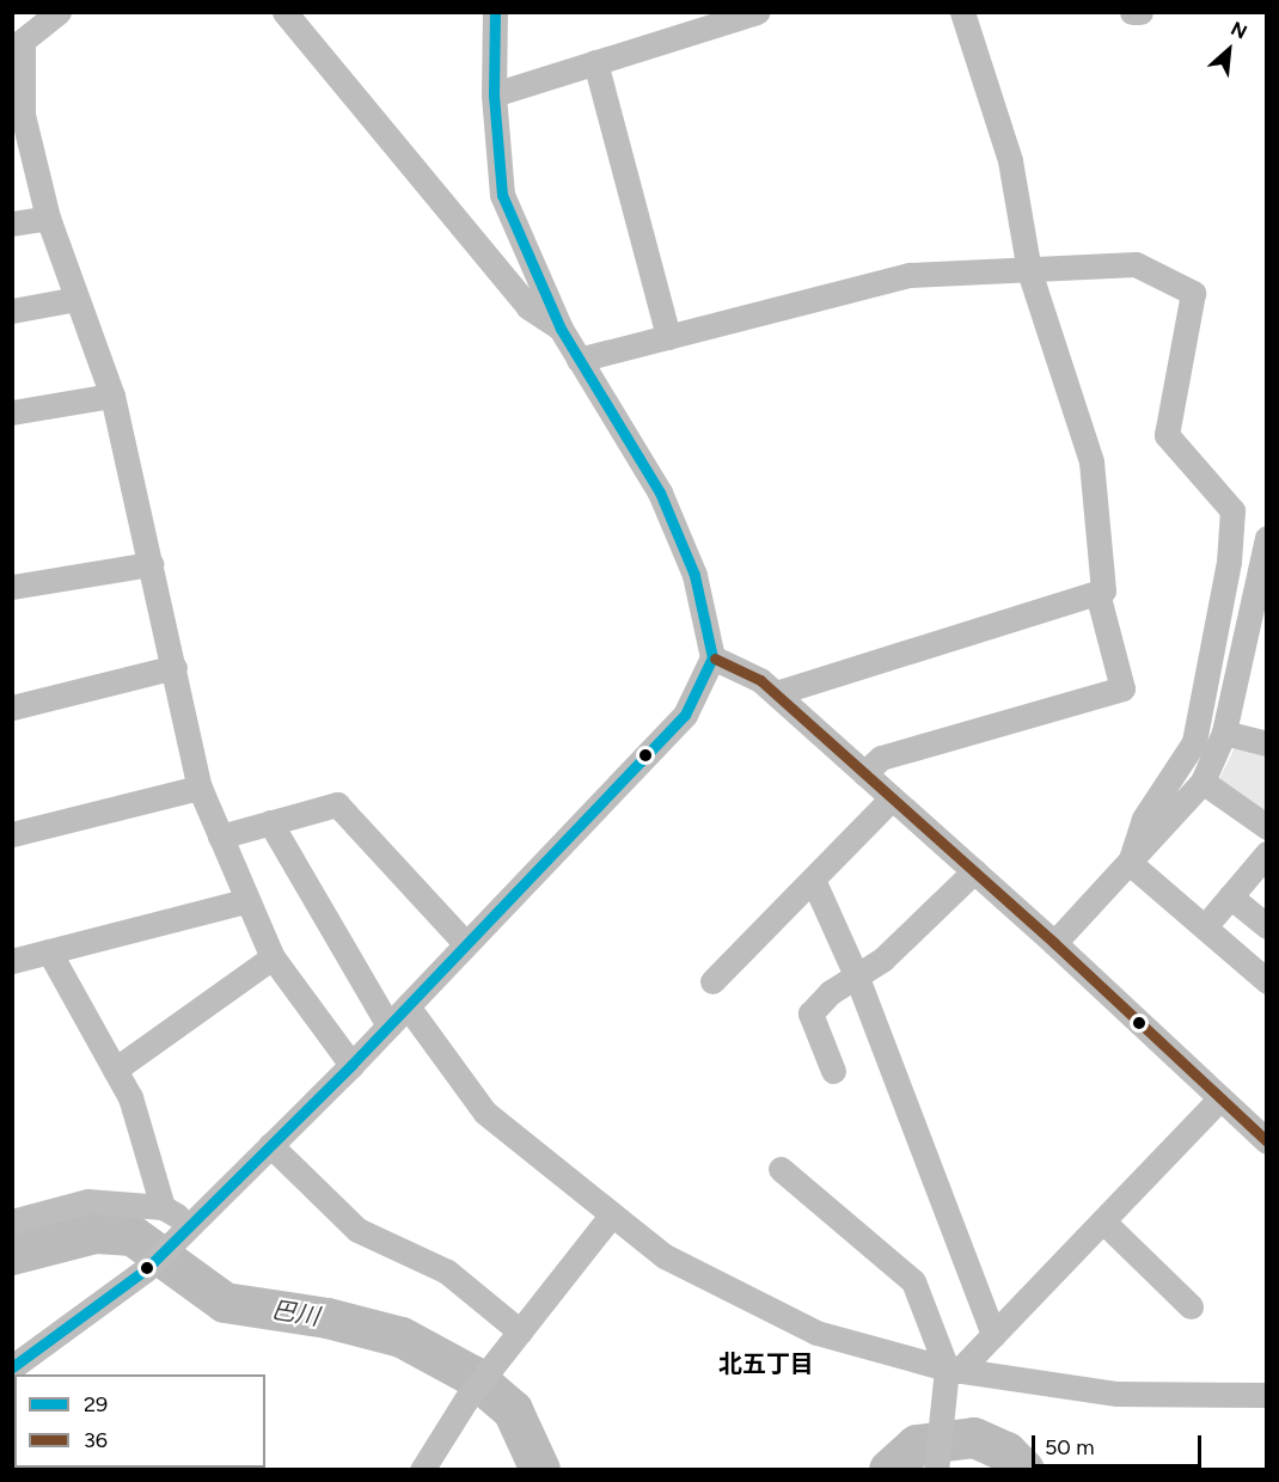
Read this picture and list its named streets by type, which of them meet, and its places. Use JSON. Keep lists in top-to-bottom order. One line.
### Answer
{"districts":["北五丁目"],"water":["巴川"],"lines":["transit line 29","transit line 36"],"legend":["29","36"],"scale_bar":"50 m","north":"top right"}
